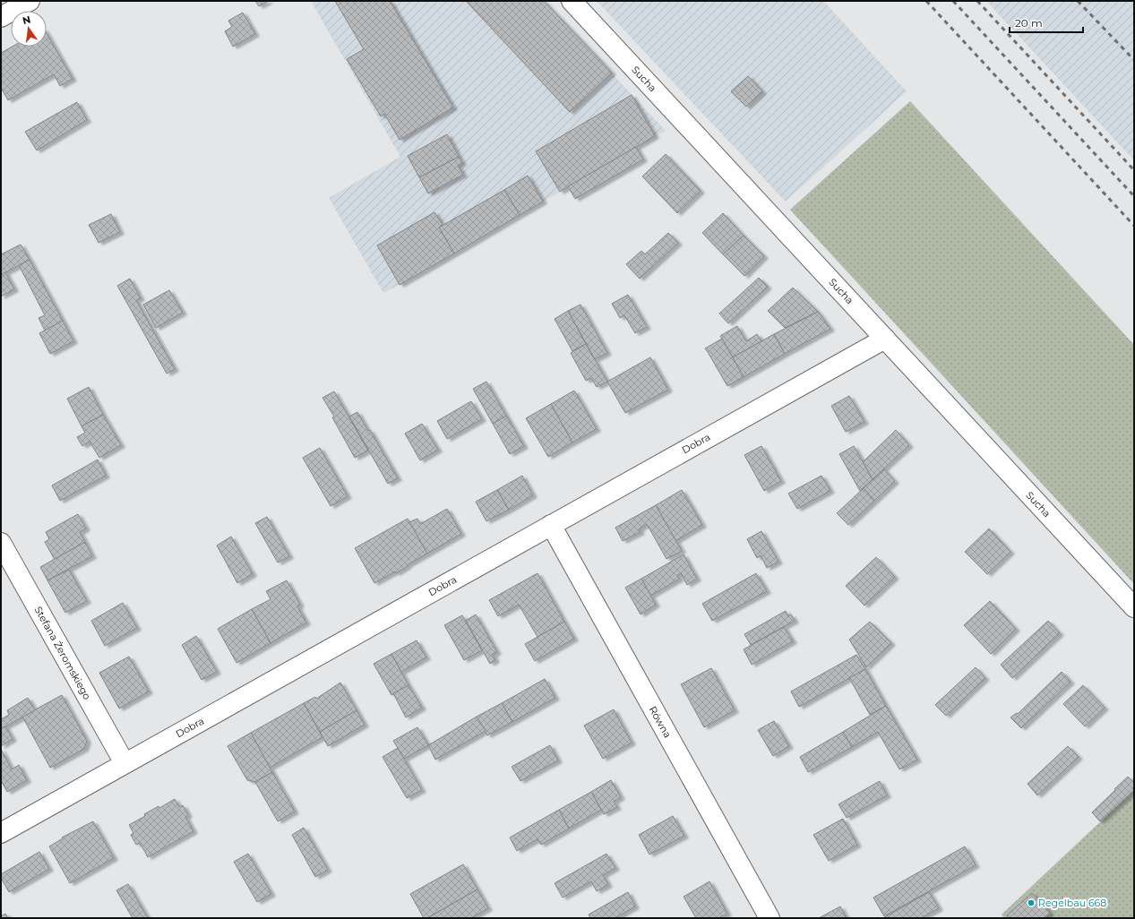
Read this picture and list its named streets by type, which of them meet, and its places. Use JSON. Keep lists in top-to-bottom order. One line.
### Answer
{"streets":{"street":["Sucha","Dobra","Stefana Żeromskiego","Równa"]},"crossings":[["Sucha","Dobra"],["Dobra","Stefana Żeromskiego"],["Dobra","Równa"]],"places":["Regelbau 668"],"scale_bar":"20 m","north":"top"}
